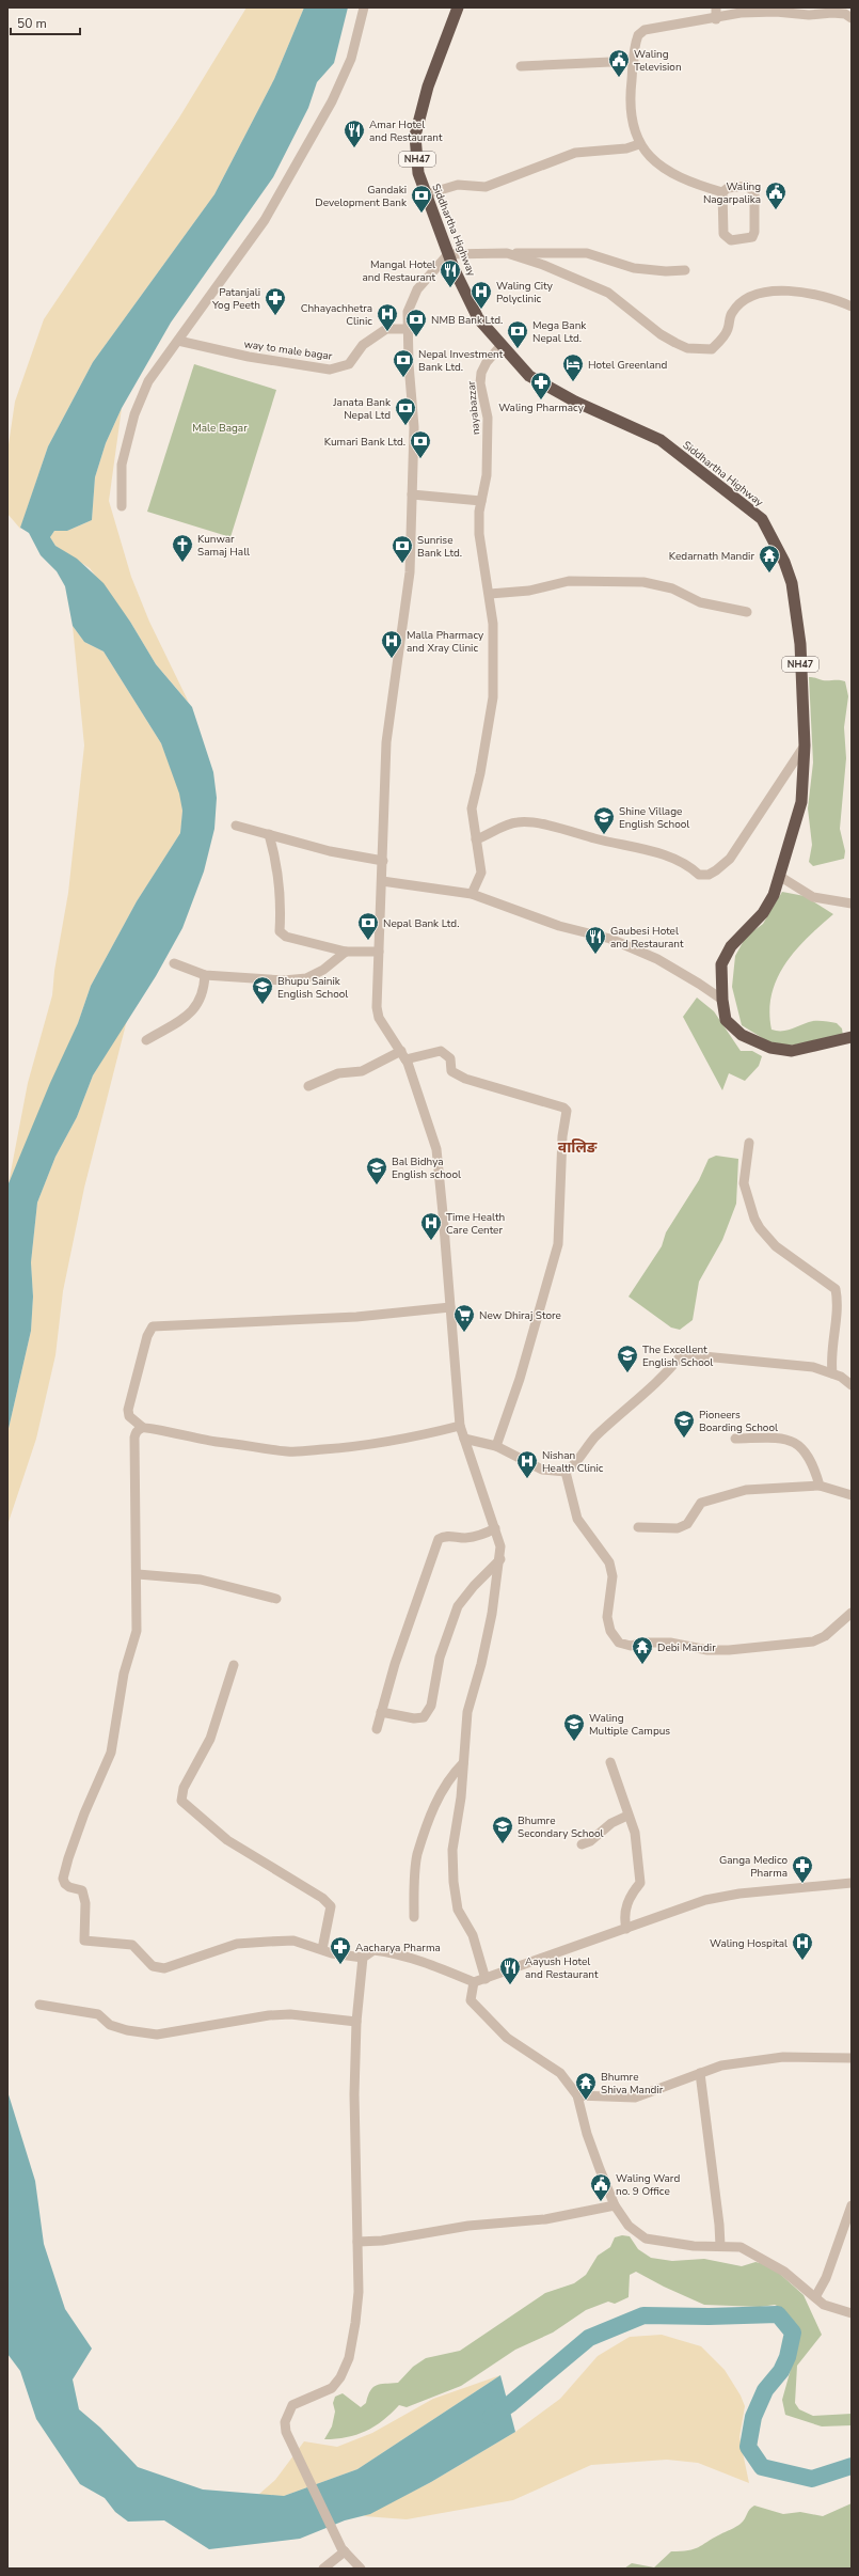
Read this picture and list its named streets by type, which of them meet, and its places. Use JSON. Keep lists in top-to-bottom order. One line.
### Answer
{"streets":{"highway":["NH47","Siddhartha Highway"],"street":["way to male bagar","nayabazzar"]},"crossings":[["Siddhartha Highway","nayabazzar"]],"districts":["वालिङ"],"parks":["Male Bagar"],"places":{"public building":["Waling Television","Waling Nagarpalika","Waling Ward no. 9 Office"],"restaurant":["Amar Hotel and Restaurant","Mangal Hotel and Restaurant","Gaubesi Hotel and Restaurant","Aayush Hotel and Restaurant"],"bank":["Gandaki Development Bank","NMB Bank Ltd.","Mega Bank Nepal Ltd.","Nepal Investment Bank Ltd.","Janata Bank Nepal Ltd","Kumari Bank Ltd.","Sunrise Bank Ltd.","Nepal Bank Ltd."],"hospital":["Waling City Polyclinic","Chhayachhetra Clinic","Malla Pharmacy and Xray Clinic","Time Health Care Center","Nishan Health Clinic","Waling Hospital"],"pharmacy":["Patanjali Yog Peeth","Waling Pharmacy","Ganga Medico Pharma","Aacharya Pharma"],"hotel":["Hotel Greenland"],"church":["Kunwar Samaj Hall"],"temple":["Kedarnath Mandir","Debi Mandir","Bhumre Shiva Mandir"],"school or university":["Shine Village English School","Bhupu Sainik English School","Bal Bidhya English school","The Excellent English School","Pioneers Boarding School","Waling Multiple Campus","Bhumre Secondary School"],"supermarket":["New Dhiraj Store"]},"scale_bar":"50 m"}
